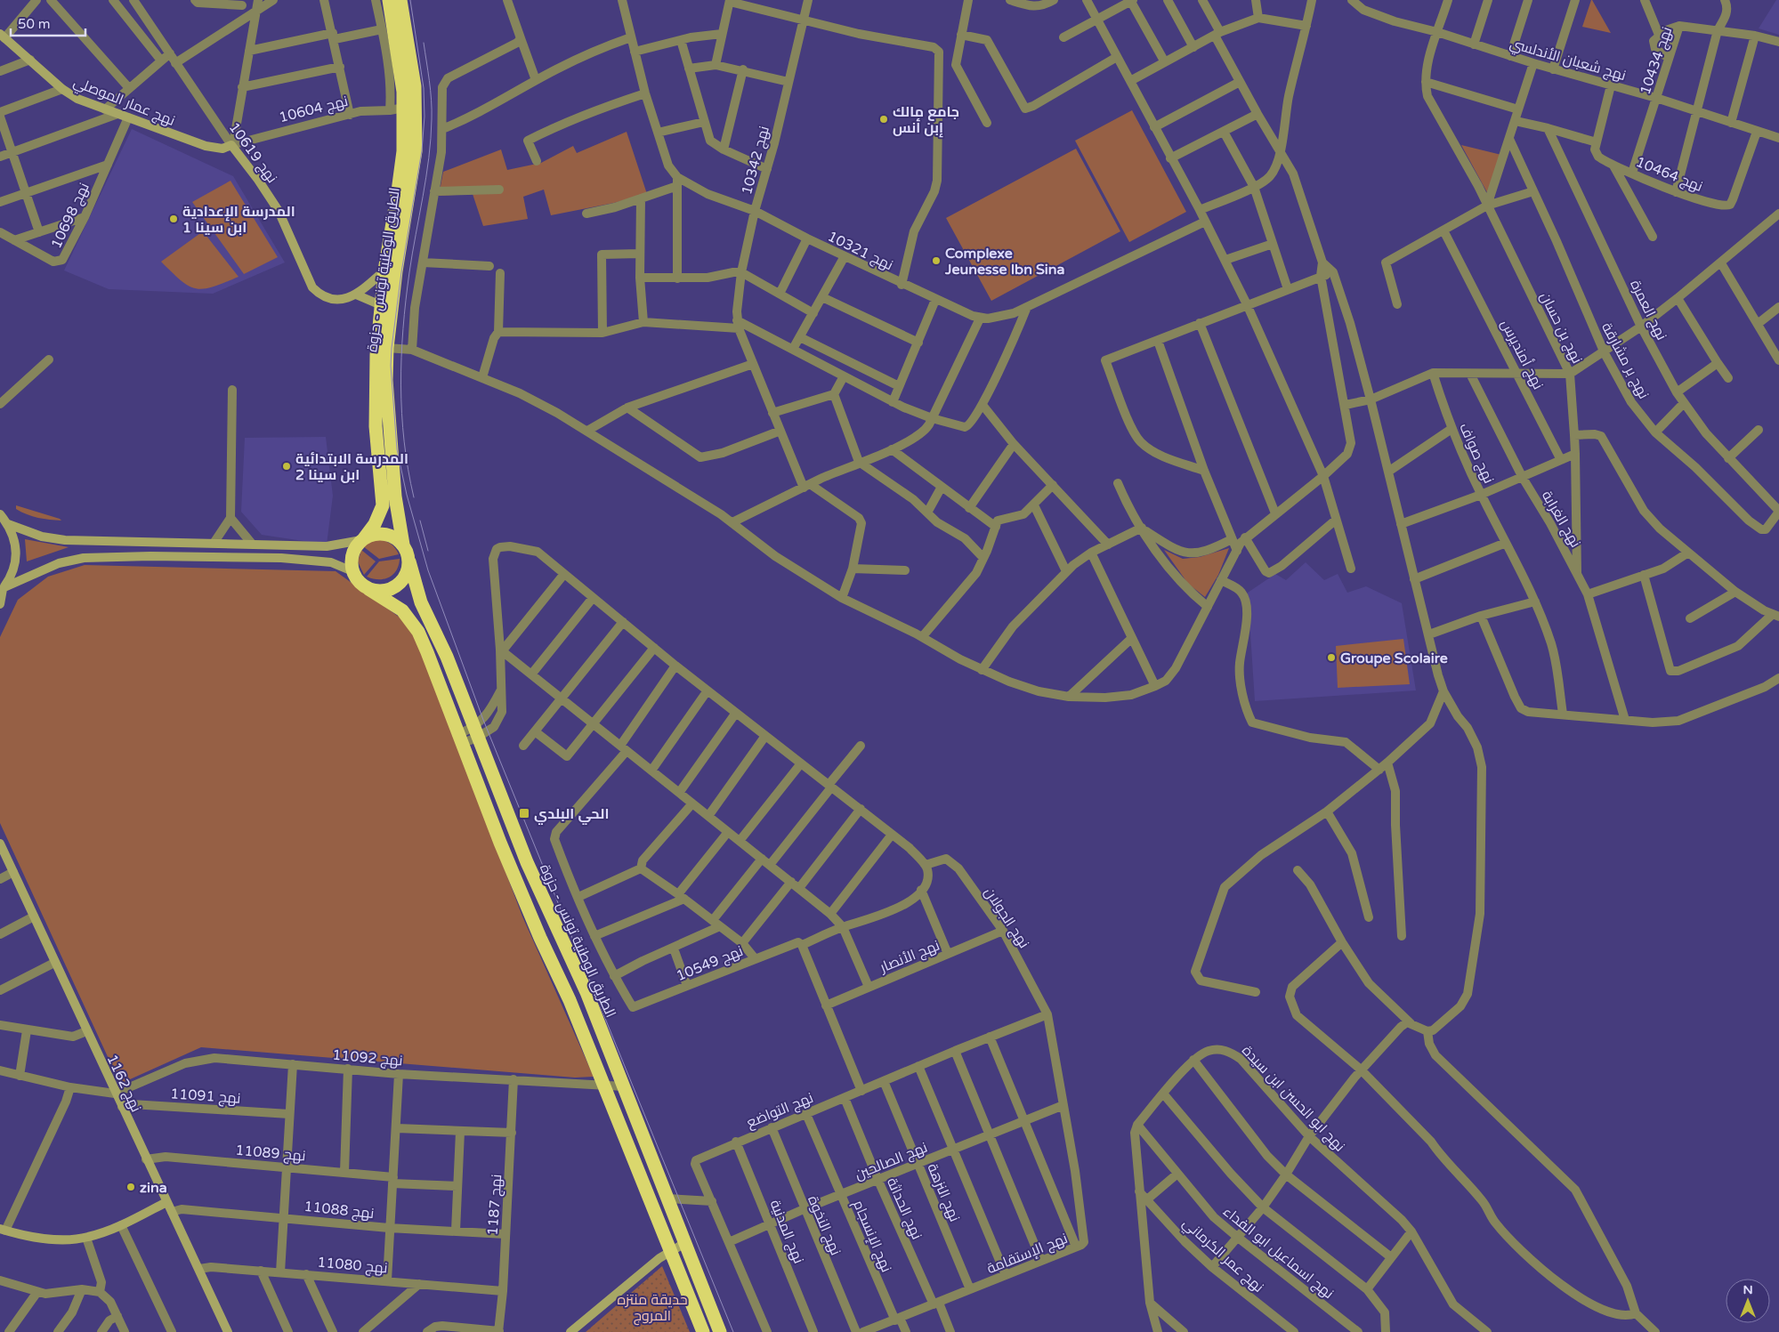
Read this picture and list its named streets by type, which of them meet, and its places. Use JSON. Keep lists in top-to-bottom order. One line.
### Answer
{"streets":{"highway":["الطريق الوطنية تونس - حزوة"],"street":["نهج شعبان الأندلسي","نهج 10434","نهج عمار الموصلي","نهج 10604","نهج 10619","نهج 10342","نهج 10464","نهج 10698","نهج 10321","نهج العمرة","نهج بن حسان","نهج أمنديرس","نهج بر مشارقة","نهج صواف","نهج الغرابة","نهج الجولان","نهج الأنصار","نهج 10549","نهج 11092","نهج 1162","نهج 11091","نهج ابو الحسن ابن سيدة","نهج التواضع","نهج 11089","نهج الصالحين","نهج النزهة","نهج 1187","نهج الحداثة","نهج 11088","نهج النخوة","نهج المدنية","نهج الإنسجام","نهج اسماعيل ابو الفداء","نهج الإستقامة","نهج عمر الكرماني","نهج 11080"]},"crossings":[["نهج شعبان الأندلسي","نهج 10434"],["نهج شعبان الأندلسي","نهج 10464"],["نهج شعبان الأندلسي","نهج بن حسان"],["نهج 10434","نهج 10464"],["نهج عمار الموصلي","نهج 10604"],["نهج عمار الموصلي","نهج 10619"],["نهج عمار الموصلي","نهج 10698"],["نهج 10604","نهج 10619"],["نهج 10604","الطريق الوطنية تونس - حزوة"],["نهج 10342","نهج 10321"],["الطريق الوطنية تونس - حزوة","نهج 11092"],["نهج العمرة","نهج بر مشارقة"],["نهج الجولان","نهج الأنصار"],["نهج الجولان","نهج التواضع"],["نهج الجولان","نهج الإستقامة"],["نهج 11092","نهج 1162"],["نهج 11092","نهج 1187"],["نهج 1162","نهج 11091"],["نهج 1162","نهج 11089"],["نهج 1162","نهج 11088"],["نهج 1162","نهج 11080"],["نهج ابو الحسن ابن سيدة","نهج اسماعيل ابو الفداء"],["نهج التواضع","نهج الصالحين"],["نهج التواضع","نهج النزهة"],["نهج التواضع","نهج الحداثة"],["نهج التواضع","نهج النخوة"],["نهج التواضع","نهج المدنية"],["نهج التواضع","نهج الإنسجام"],["نهج التواضع","نهج الإستقامة"],["نهج الصالحين","نهج النزهة"],["نهج الصالحين","نهج الحداثة"],["نهج الصالحين","نهج النخوة"],["نهج الصالحين","نهج المدنية"],["نهج الصالحين","نهج الإنسجام"],["نهج الصالحين","نهج الإستقامة"],["نهج النزهة","نهج الإستقامة"],["نهج 1187","نهج 11088"],["نهج 1187","نهج 11080"],["نهج الحداثة","نهج الإستقامة"],["نهج الإنسجام","نهج الإستقامة"]],"parks":["حديقة منتزه المروج"],"places":{"other":["جامع مالك إبن أنس","المدرسة الإعدادية ابن سينا 1","Complexe Jeunesse Ibn Sina","المدرسة الابتدائية ابن سينا 2","Groupe Scolaire","zina"],"transit":["الحي البلدي"]},"scale_bar":"50 m","north":"top"}
